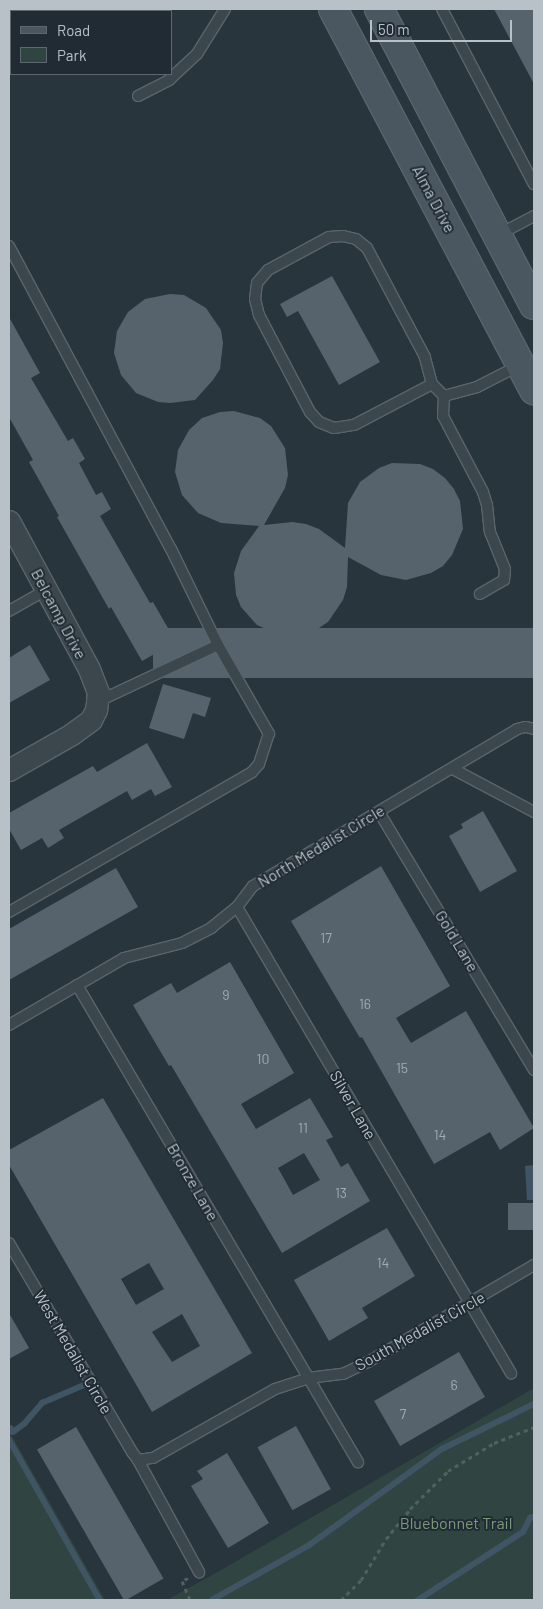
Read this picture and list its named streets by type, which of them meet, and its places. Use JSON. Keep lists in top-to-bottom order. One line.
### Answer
{"streets":{"main road":["Alma Drive"],"street":["Belcamp Drive"],"lane":["North Medalist Circle","Gold Lane","Silver Lane","Bronze Lane","South Medalist Circle","West Medalist Circle"]},"crossings":[["North Medalist Circle","Gold Lane"],["North Medalist Circle","Silver Lane"],["North Medalist Circle","Bronze Lane"],["Silver Lane","South Medalist Circle"],["Bronze Lane","South Medalist Circle"],["South Medalist Circle","West Medalist Circle"]],"parks":["Bluebonnet Trail"],"house_numbers":["17","9","16","10","15","11","14","13","14","6","7"],"legend":["Road","Park"],"scale_bar":"50 m"}
